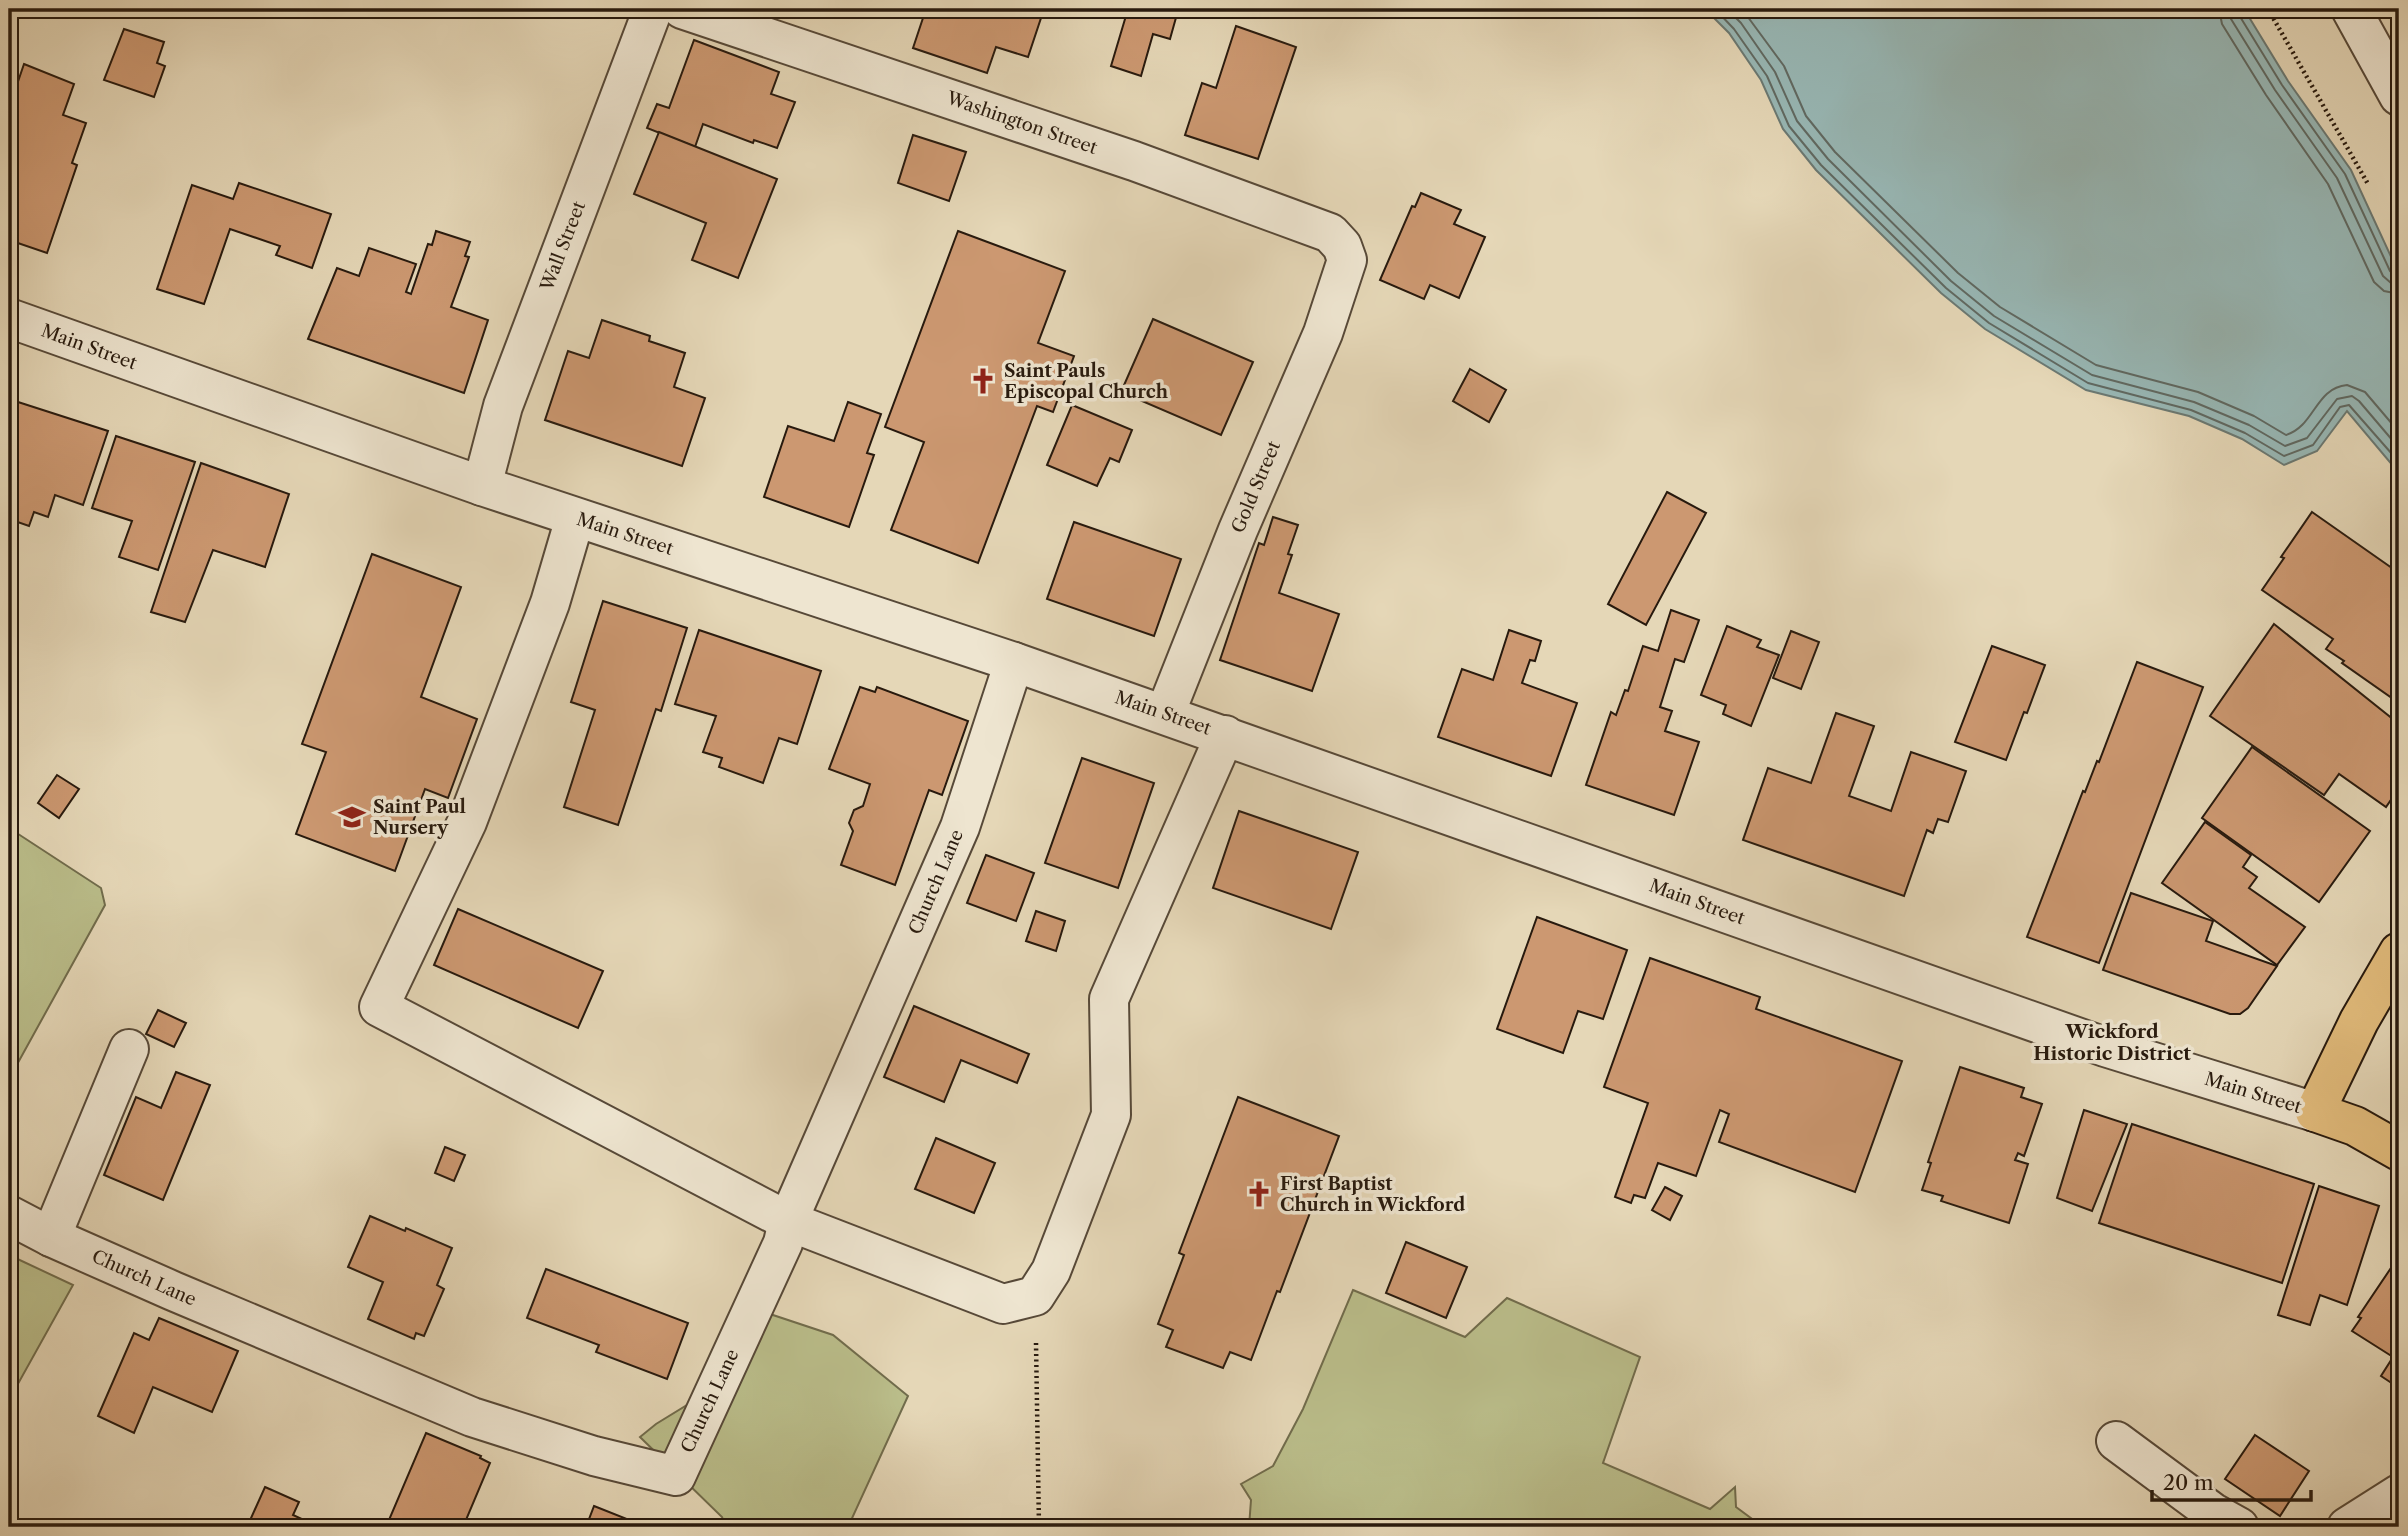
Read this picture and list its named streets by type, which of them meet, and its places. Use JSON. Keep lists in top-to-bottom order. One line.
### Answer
{"streets":{"street":["Washington Street","Wall Street","Main Street","Gold Street","Church Lane"]},"crossings":[["Washington Street","Gold Street"],["Wall Street","Main Street"],["Main Street","Gold Street"],["Main Street","Church Lane"]],"districts":["Wickford Historic District"],"places":{"church":["Saint Pauls Episcopal Church","First Baptist Church in Wickford"],"school or university":["Saint Paul Nursery"]},"scale_bar":"20 m"}
